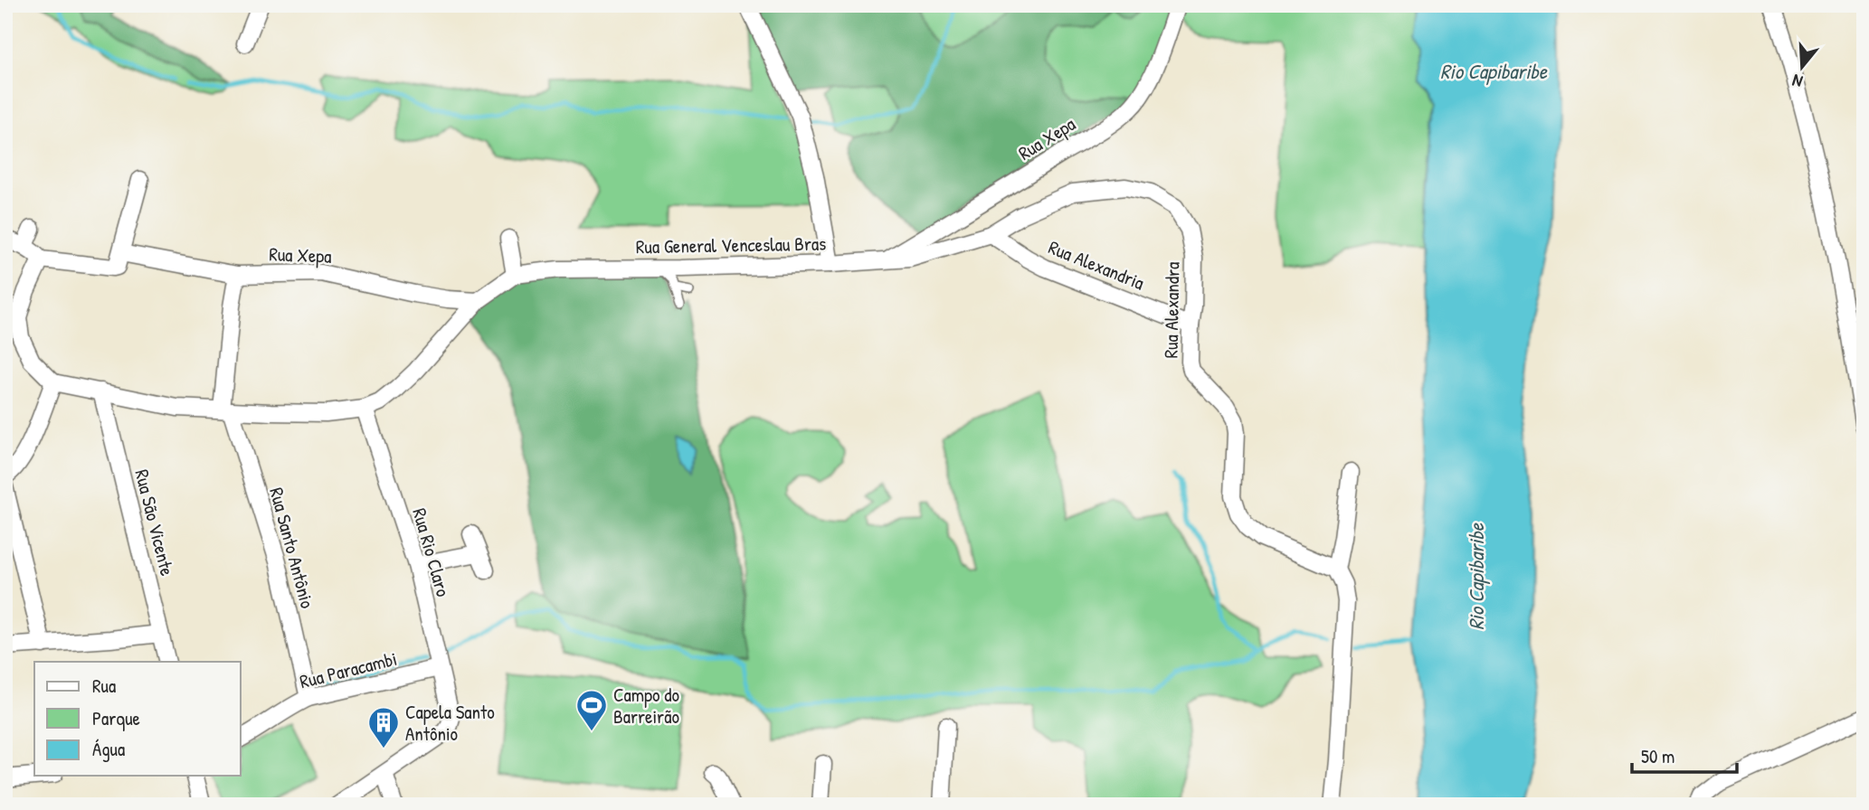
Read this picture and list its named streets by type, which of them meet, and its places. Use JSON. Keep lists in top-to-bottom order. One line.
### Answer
{"streets":{"street":["Rua Xepa","Rua General Venceslau Bras","Rua Alexandria","Rua Alexandra","Rua São Vicente","Rua Santo Antônio","Rua Rio Claro","Rua Paracambi"]},"crossings":[["Rua Xepa","Rua General Venceslau Bras"],["Rua General Venceslau Bras","Rua Alexandria"],["Rua General Venceslau Bras","Rua Alexandra"],["Rua General Venceslau Bras","Rua Rio Claro"],["Rua Alexandria","Rua Alexandra"],["Rua Santo Antônio","Rua Paracambi"],["Rua Rio Claro","Rua Paracambi"]],"water":["Rio Capibaribe"],"places":{"sports":["Campo do Barreirão"],"building":["Capela Santo Antônio"]},"legend":["Rua","Parque","Água"],"scale_bar":"50 m","north":"bottom"}
